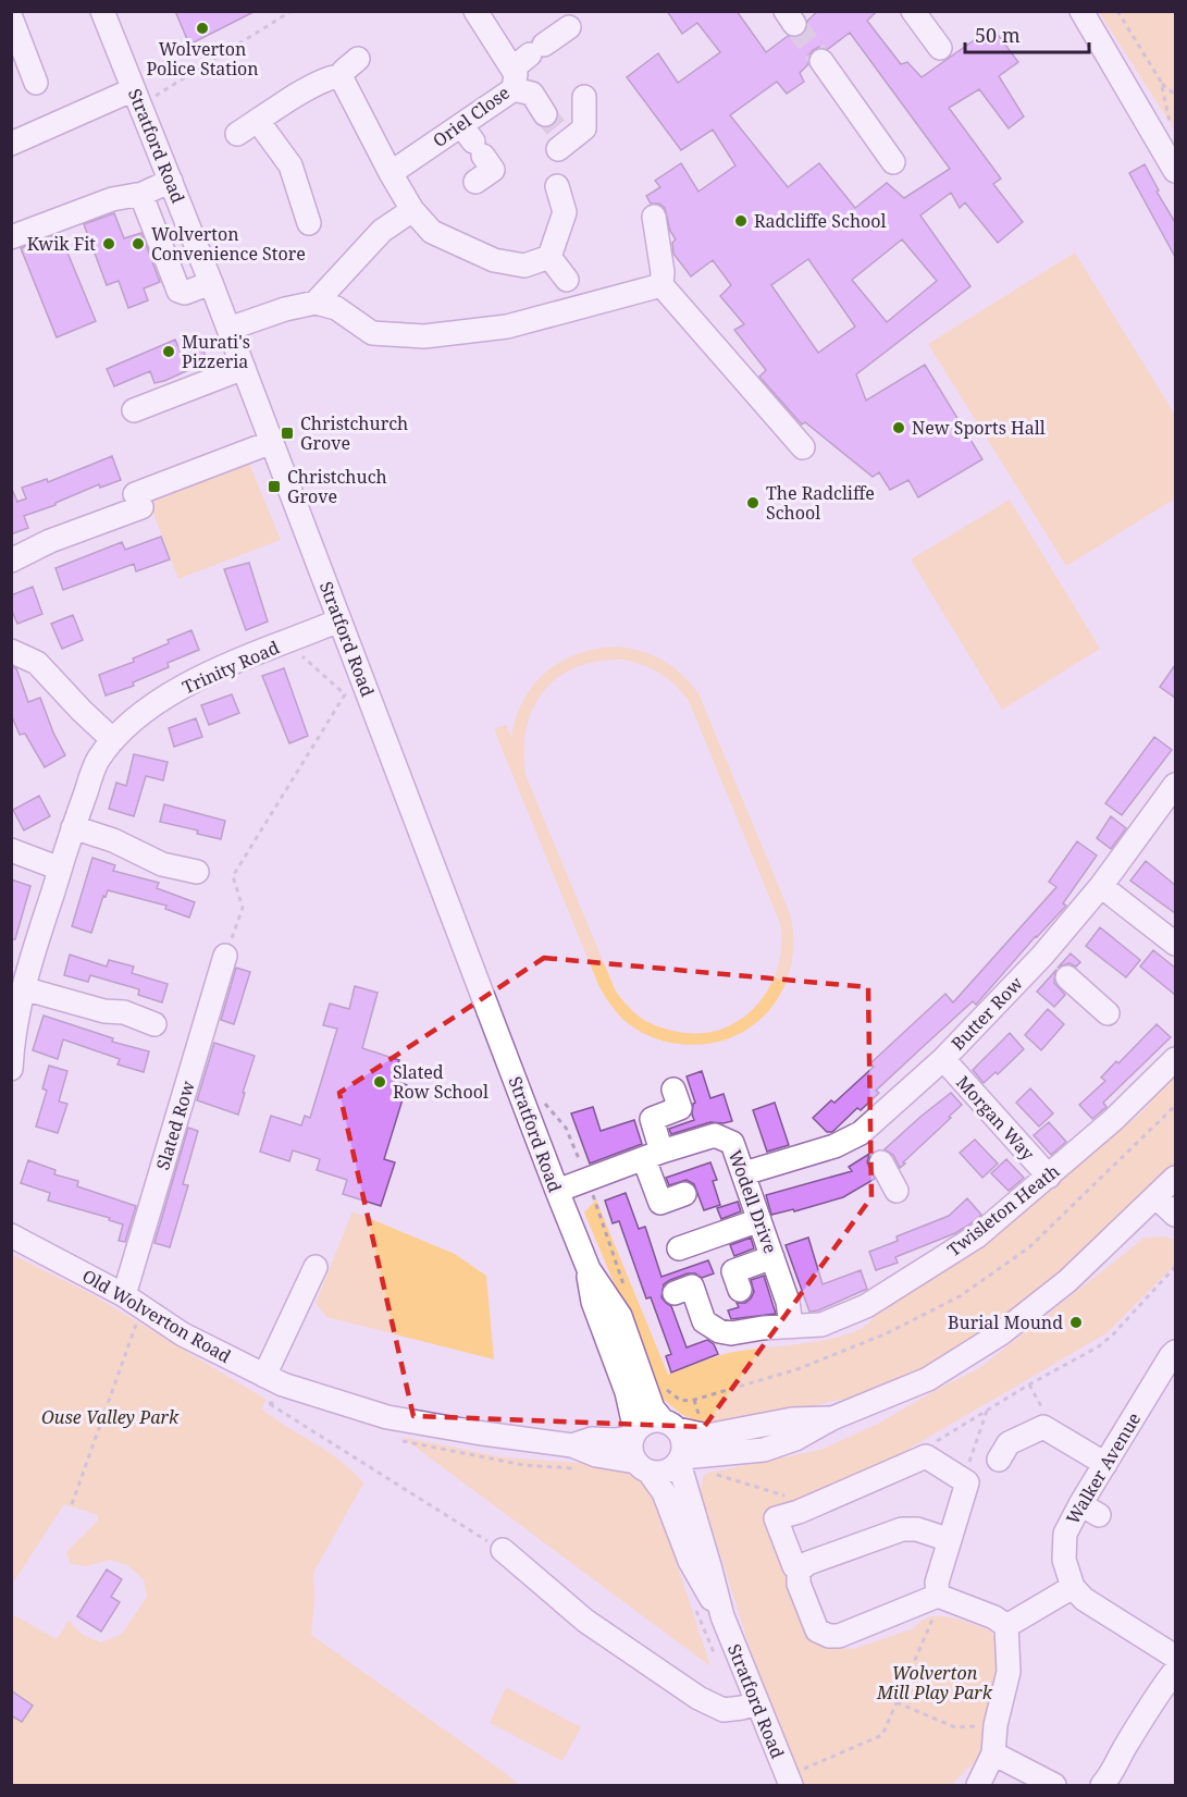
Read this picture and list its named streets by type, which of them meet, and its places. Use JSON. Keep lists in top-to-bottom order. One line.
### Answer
{"streets":{"street":["Oriel Close","Stratford Road","Trinity Road","Butter Row","Morgan Way","Slated Row","Wodell Drive","Twisleton Heath","Old Wolverton Road","Walker Avenue"]},"crossings":[["Stratford Road","Trinity Road"],["Stratford Road","Wodell Drive"],["Stratford Road","Old Wolverton Road"],["Butter Row","Morgan Way"],["Butter Row","Wodell Drive"],["Morgan Way","Twisleton Heath"],["Slated Row","Old Wolverton Road"],["Wodell Drive","Twisleton Heath"]],"parks":["Ouse Valley Park","Wolverton Mill Play Park"],"places":{"other":["Wolverton Police Station","Radcliffe School","Kwik Fit","Wolverton Convenience Store","Murati's Pizzeria","New Sports Hall","The Radcliffe School","Slated Row School","Burial Mound"],"transit":["Christchurch Grove","Christchuch Grove"]},"scale_bar":"50 m"}
